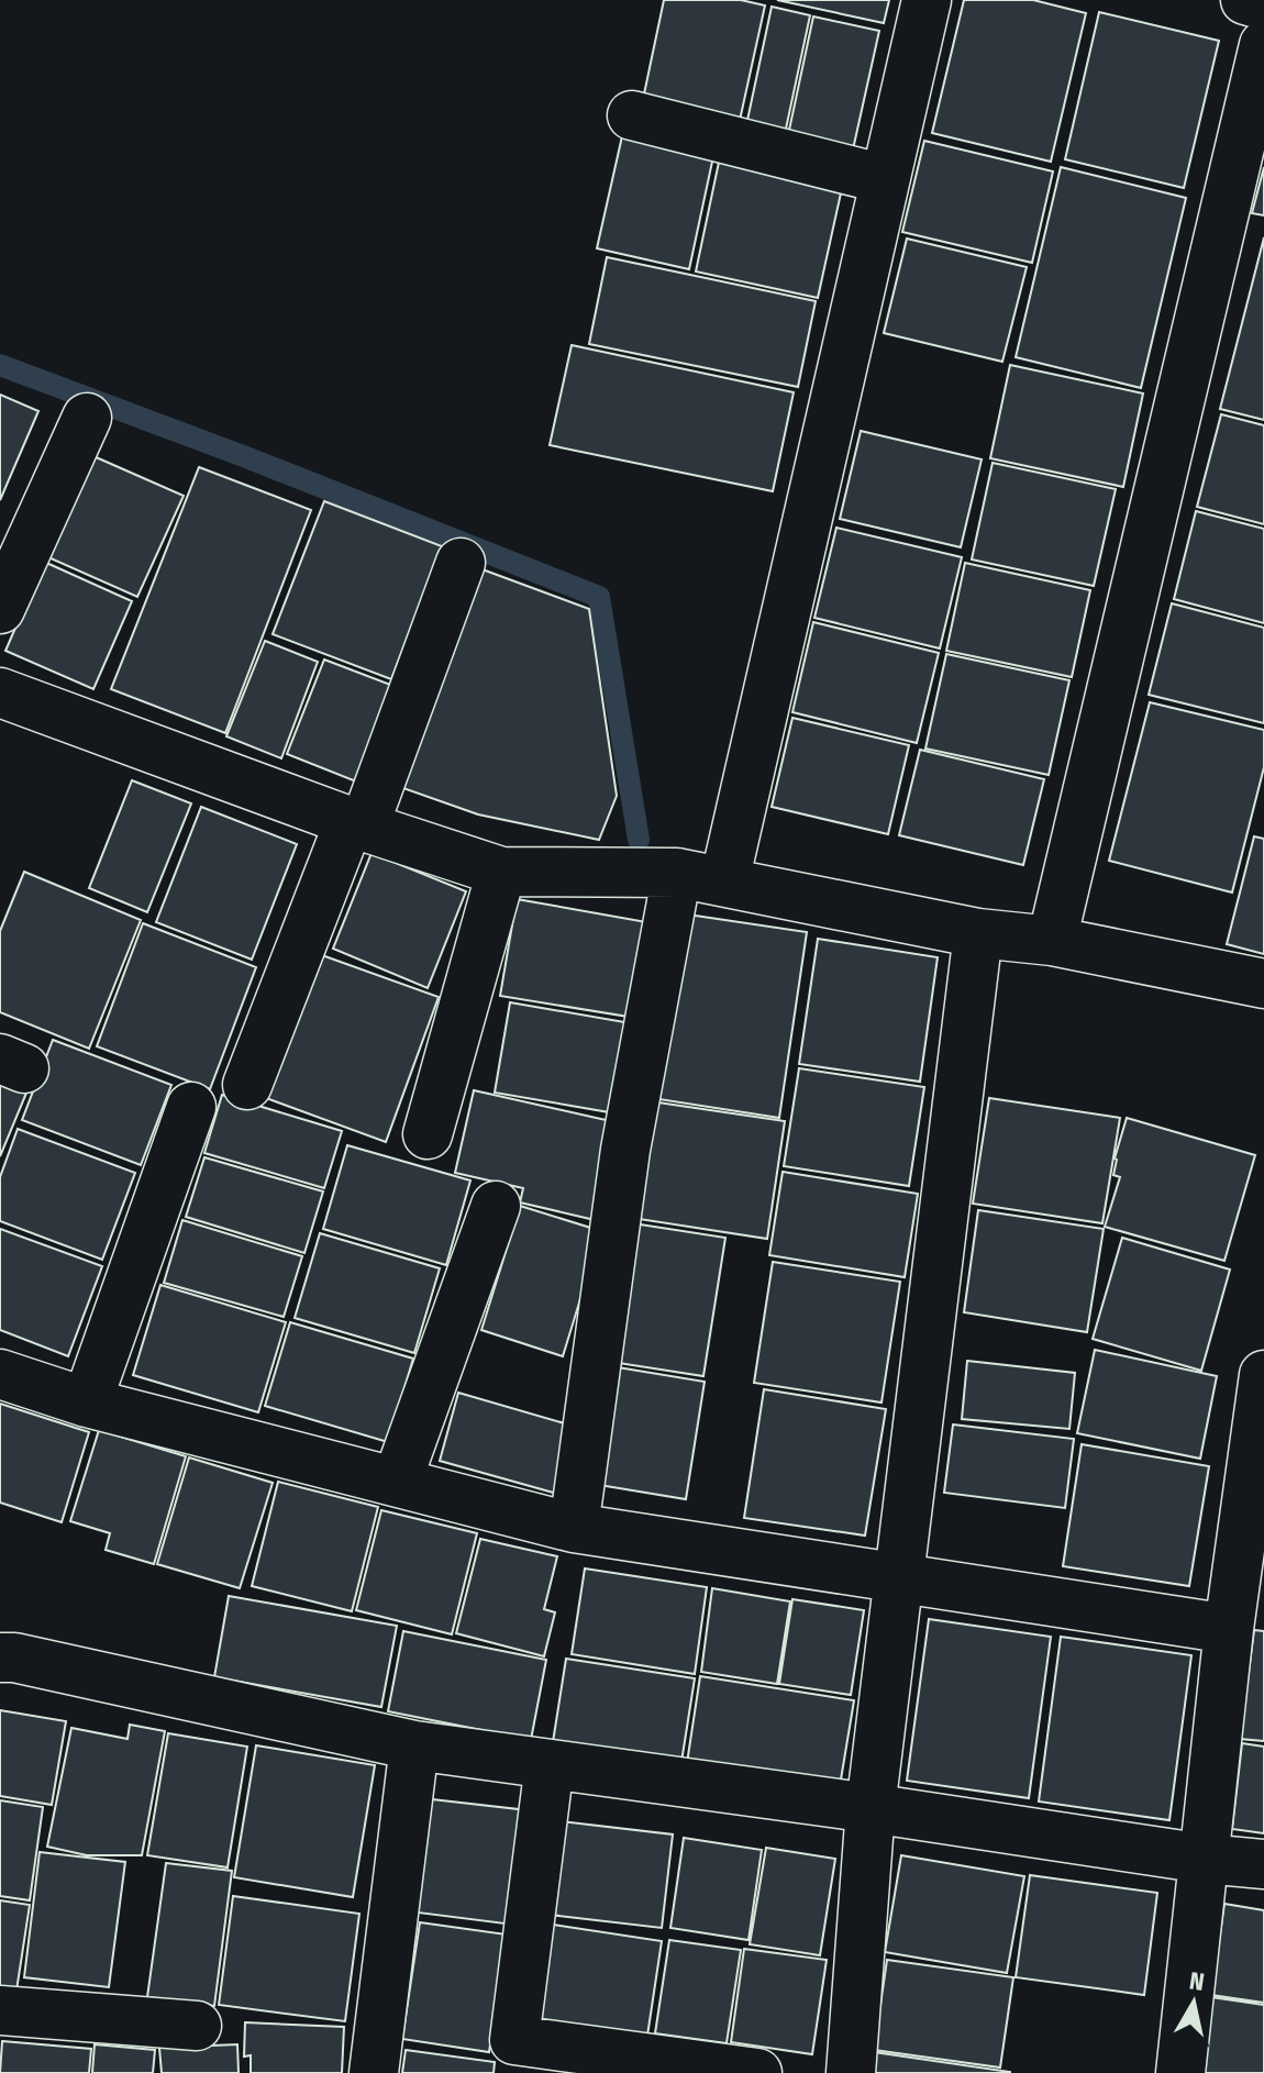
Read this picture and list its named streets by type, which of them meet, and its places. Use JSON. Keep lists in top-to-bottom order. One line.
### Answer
{"north":"top"}
